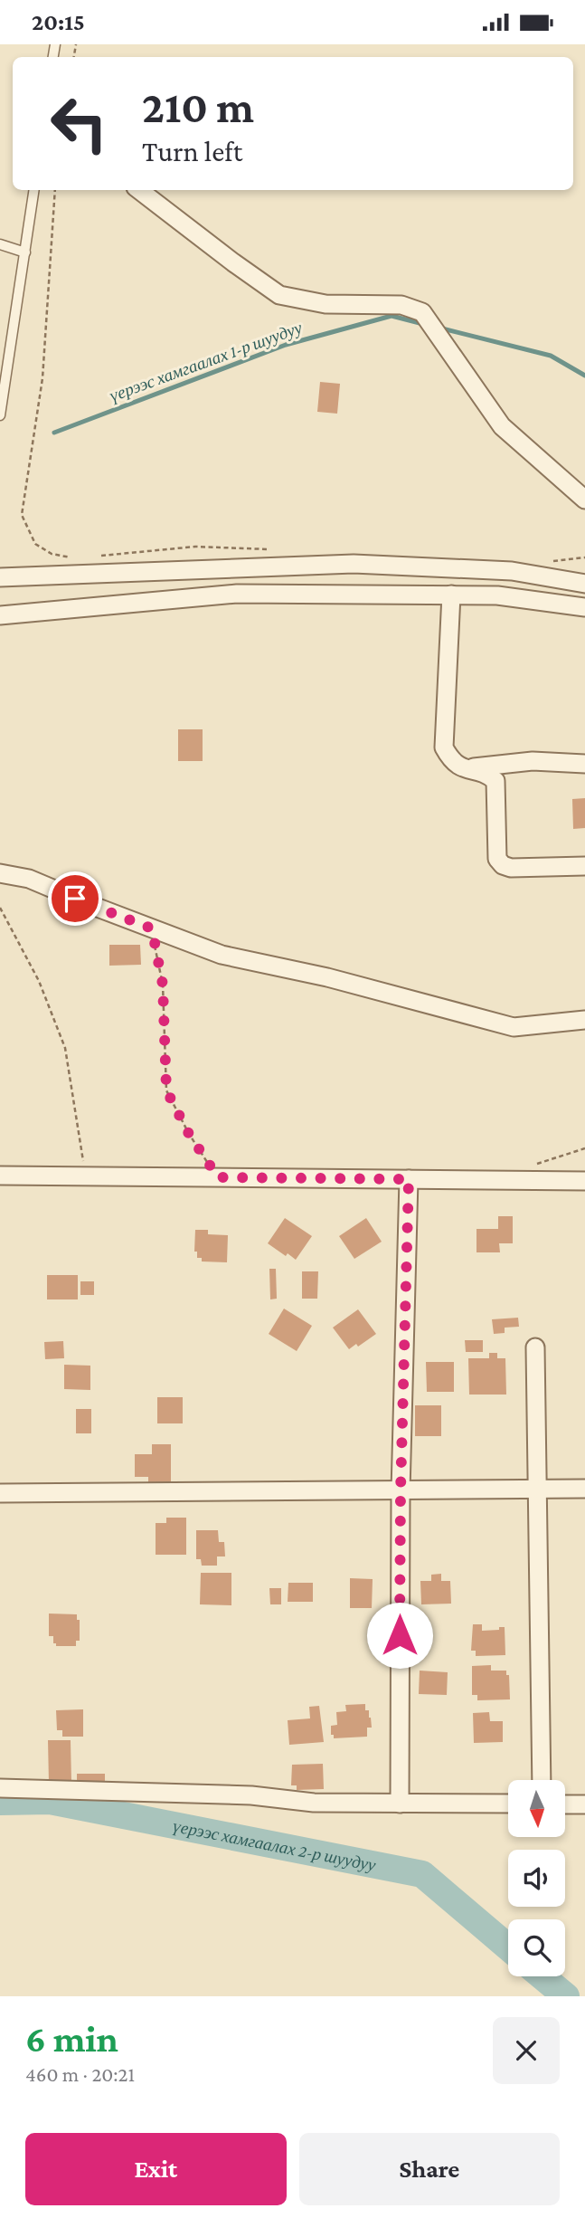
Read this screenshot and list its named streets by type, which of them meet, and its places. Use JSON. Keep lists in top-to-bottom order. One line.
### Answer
{"water":["үерээс хамгаалах 1-р шуудуу","үерээс хамгаалах 2-р шуудуу"],"north":"bottom","page":{"status":"20:15","turn":["210 m","Turn left"],"heading":["6 min","460 m · 20:21"],"buttons":["Exit","Share"]}}
